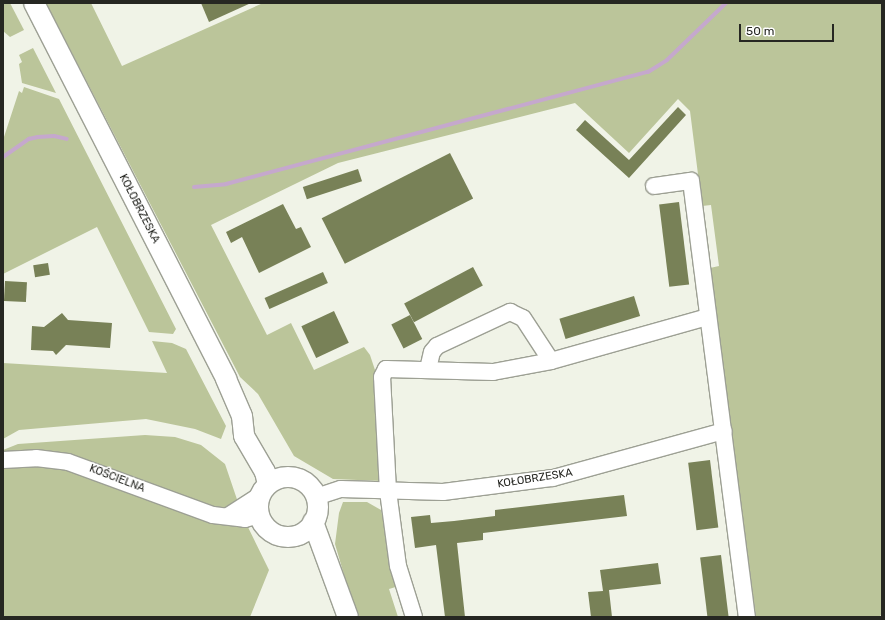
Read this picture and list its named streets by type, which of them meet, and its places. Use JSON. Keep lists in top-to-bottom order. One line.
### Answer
{"streets":{"main road":["KOŁOBRZESKA"],"street":["KOŚCIELNA"]},"crossings":[["KOŁOBRZESKA","KOŚCIELNA"]],"scale_bar":"50 m"}
